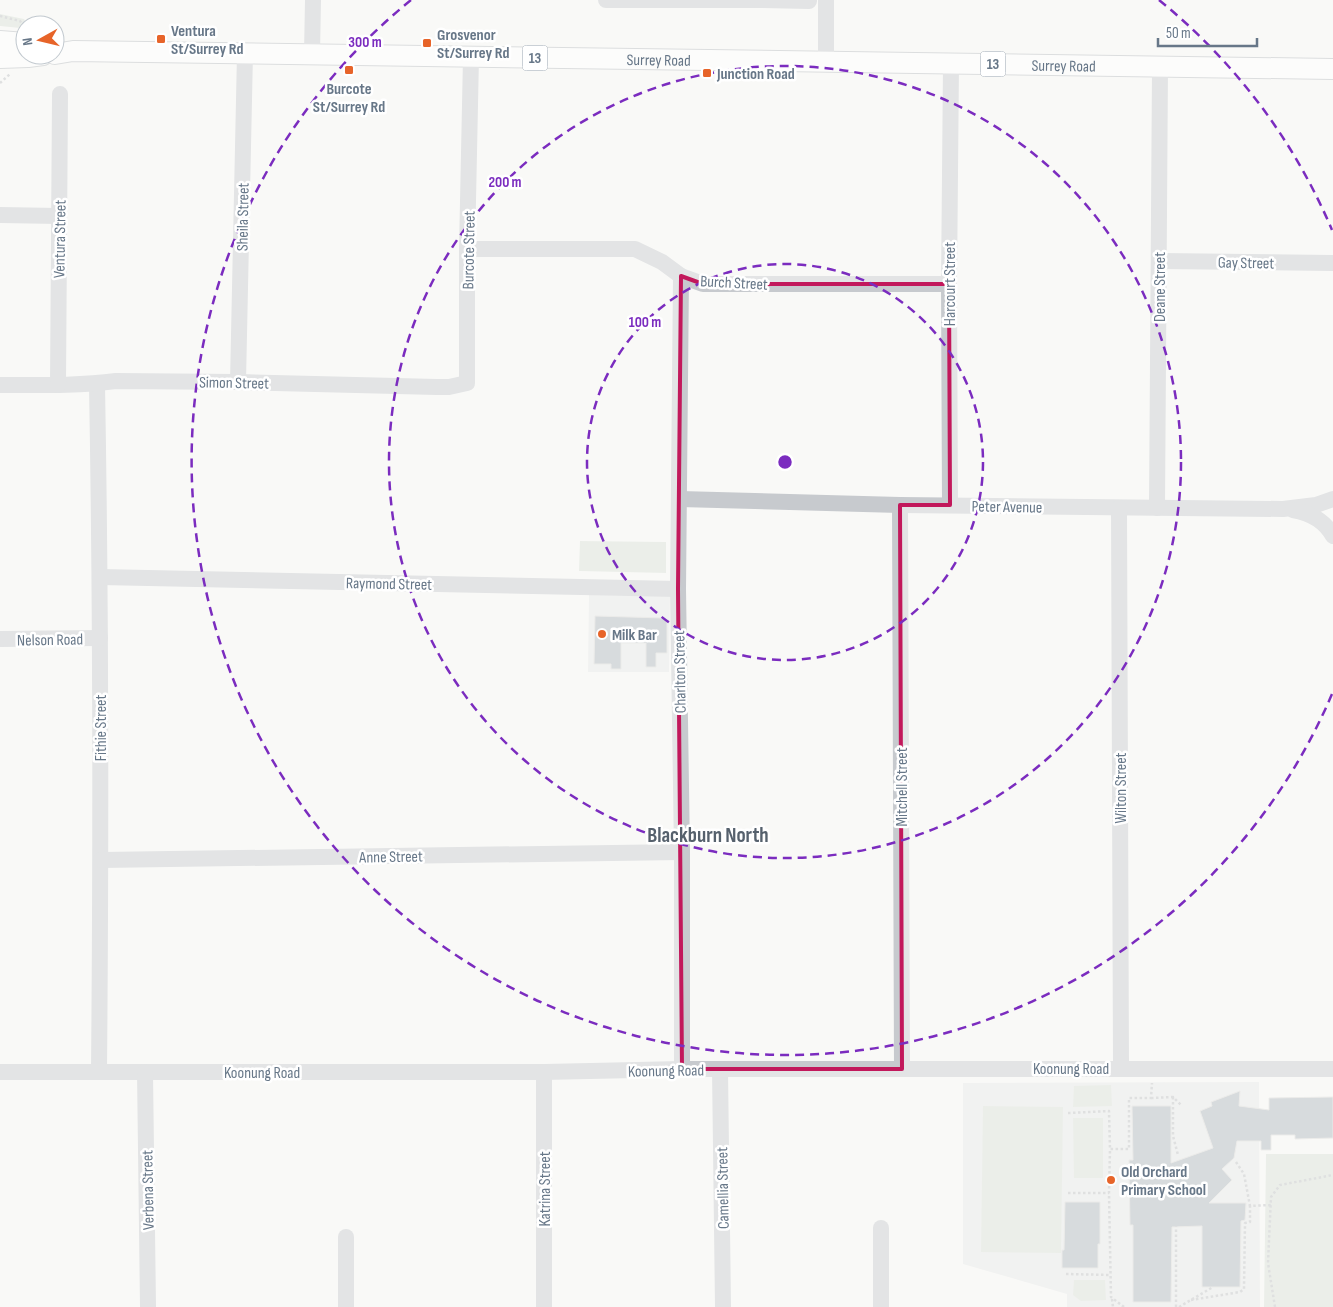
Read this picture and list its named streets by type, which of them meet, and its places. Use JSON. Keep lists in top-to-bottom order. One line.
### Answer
{"streets":{"main road":["13","Surrey Road"],"street":["Sheila Street","Ventura Street","Burcote Street","Gay Street","Burch Street","Harcourt Street","Deane Street","Simon Street","Peter Avenue","Raymond Street","Nelson Road","Charlton Street","Fithie Street","Mitchell Street","Wilton Street","Anne Street","Koonung Road","Camellia Street","Katrina Street","Verbena Street"]},"crossings":[["Surrey Road","Sheila Street"],["Surrey Road","Burcote Street"],["Surrey Road","Harcourt Street"],["Surrey Road","Deane Street"],["Sheila Street","Simon Street"],["Ventura Street","Simon Street"],["Burcote Street","Burch Street"],["Burcote Street","Simon Street"],["Gay Street","Deane Street"],["Burch Street","Harcourt Street"],["Burch Street","Charlton Street"],["Harcourt Street","Peter Avenue"],["Deane Street","Peter Avenue"],["Simon Street","Fithie Street"],["Peter Avenue","Charlton Street"],["Peter Avenue","Mitchell Street"],["Peter Avenue","Wilton Street"],["Raymond Street","Charlton Street"],["Raymond Street","Fithie Street"],["Nelson Road","Fithie Street"],["Charlton Street","Anne Street"],["Charlton Street","Koonung Road"],["Fithie Street","Anne Street"],["Fithie Street","Koonung Road"],["Mitchell Street","Koonung Road"],["Wilton Street","Koonung Road"],["Koonung Road","Camellia Street"],["Koonung Road","Katrina Street"],["Koonung Road","Verbena Street"]],"districts":["Blackburn North"],"places":{"transit":["Ventura St/Surrey Rd","Grosvenor St/Surrey Rd","Burcote St/Surrey Rd","Junction Road"],"other":["Milk Bar","Old Orchard Primary School"]},"scale_bar":"50 m","north":"left","rings":["300 m","200 m","100 m"]}
